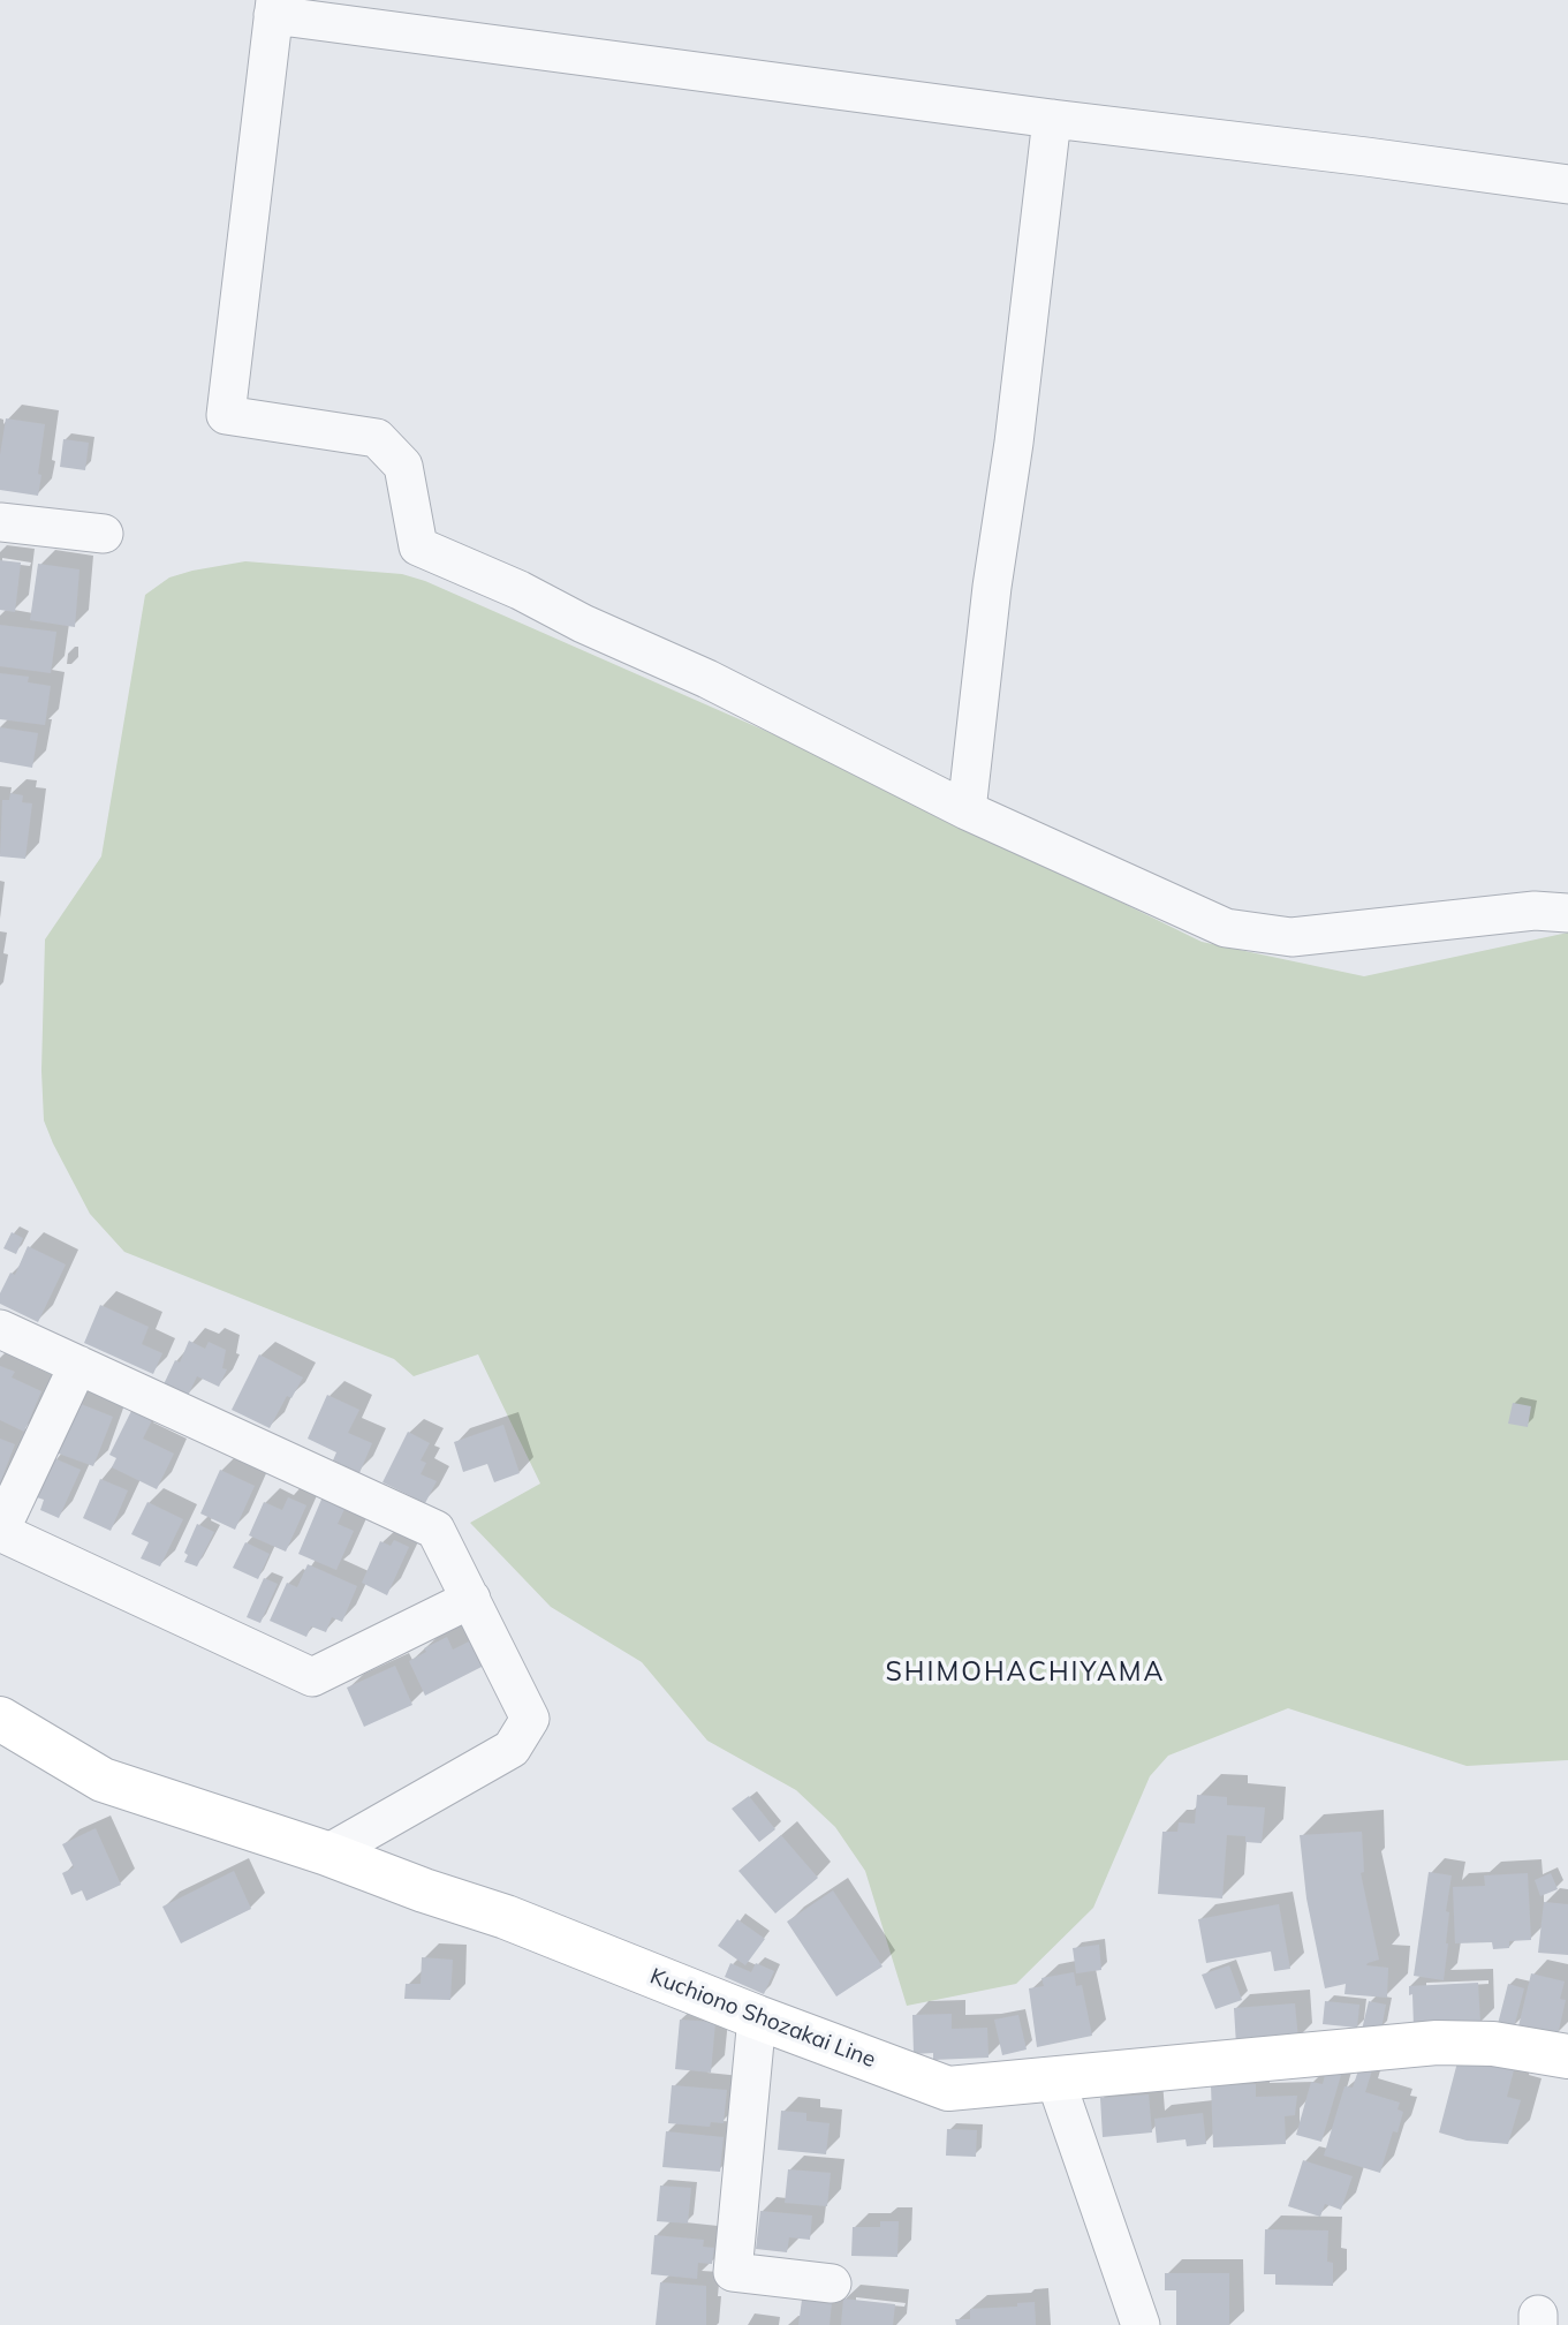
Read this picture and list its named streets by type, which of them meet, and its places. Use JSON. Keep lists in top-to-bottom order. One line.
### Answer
{"streets":{"main road":["Kuchiono Shozakai Line"]},"districts":["SHIMOHACHIYAMA"]}
